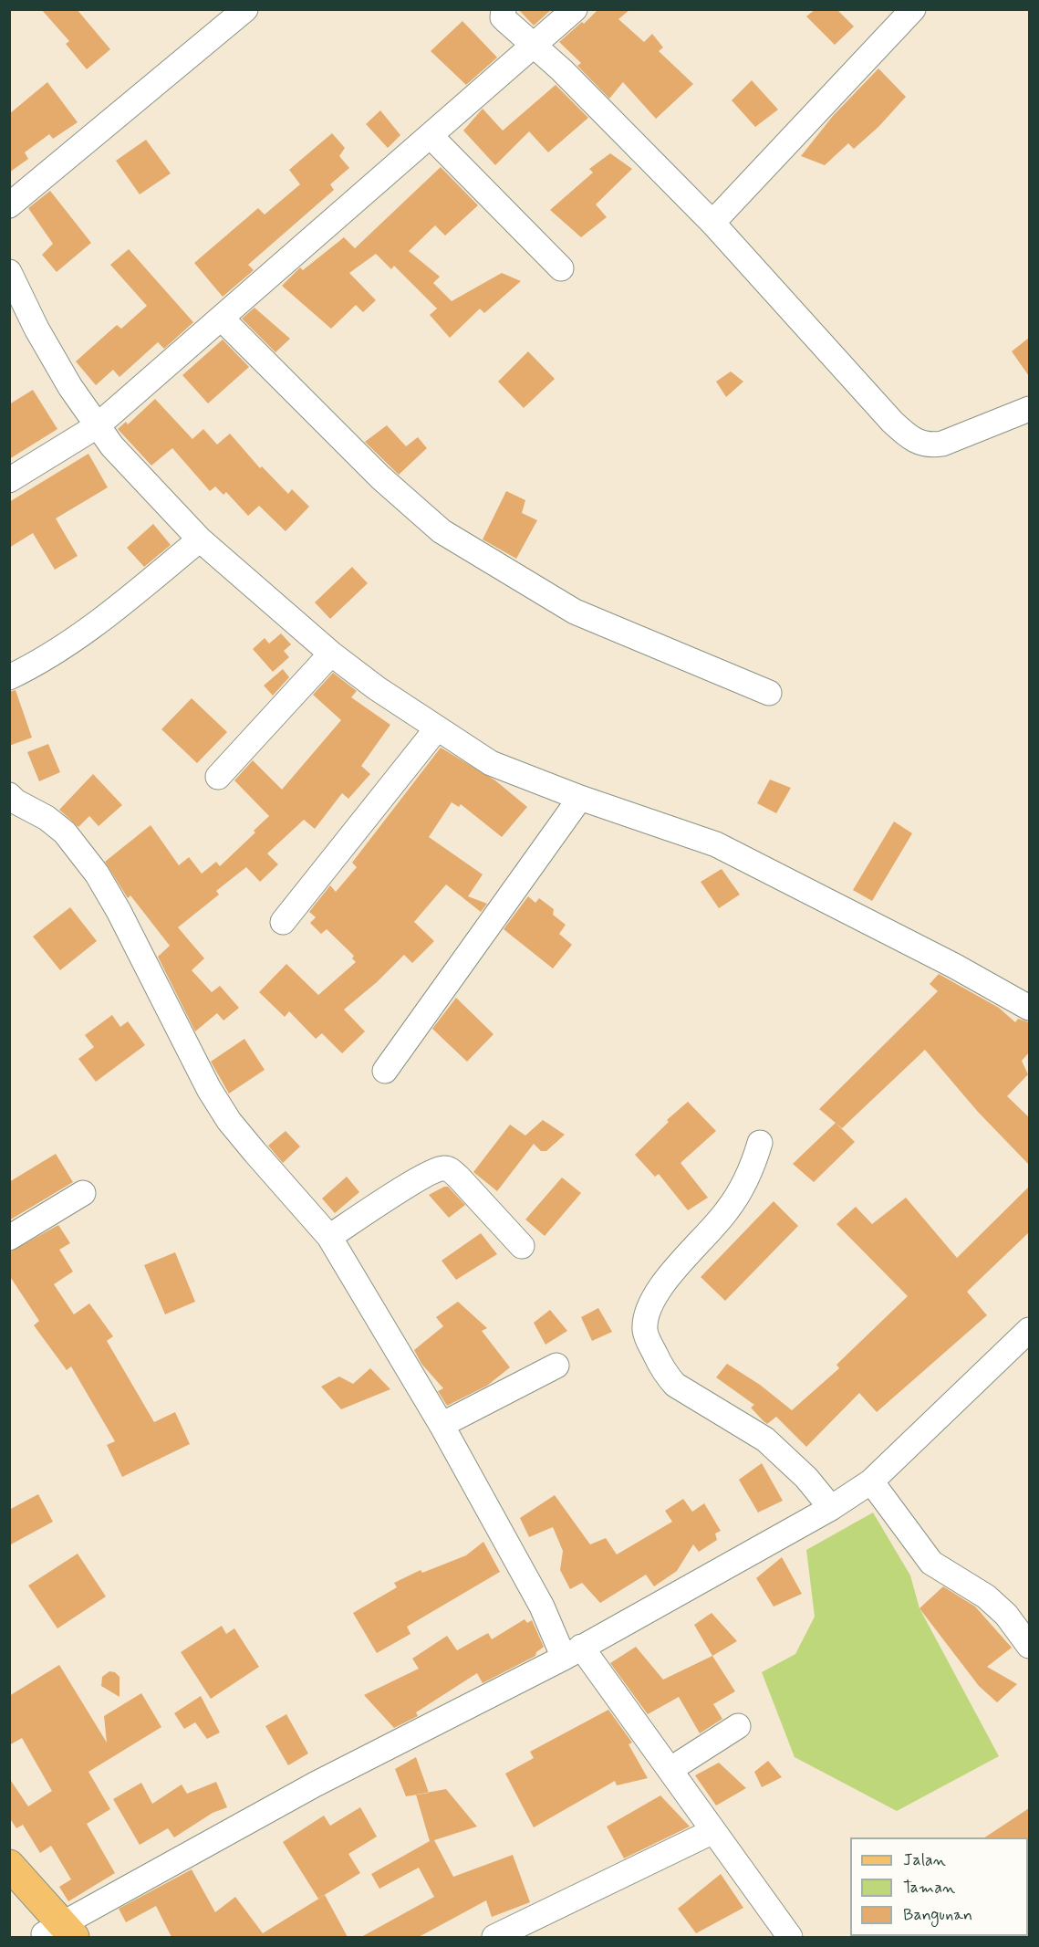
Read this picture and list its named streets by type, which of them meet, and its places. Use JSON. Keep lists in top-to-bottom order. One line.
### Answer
{"legend":["Jalan","Taman","Bangunan"]}
